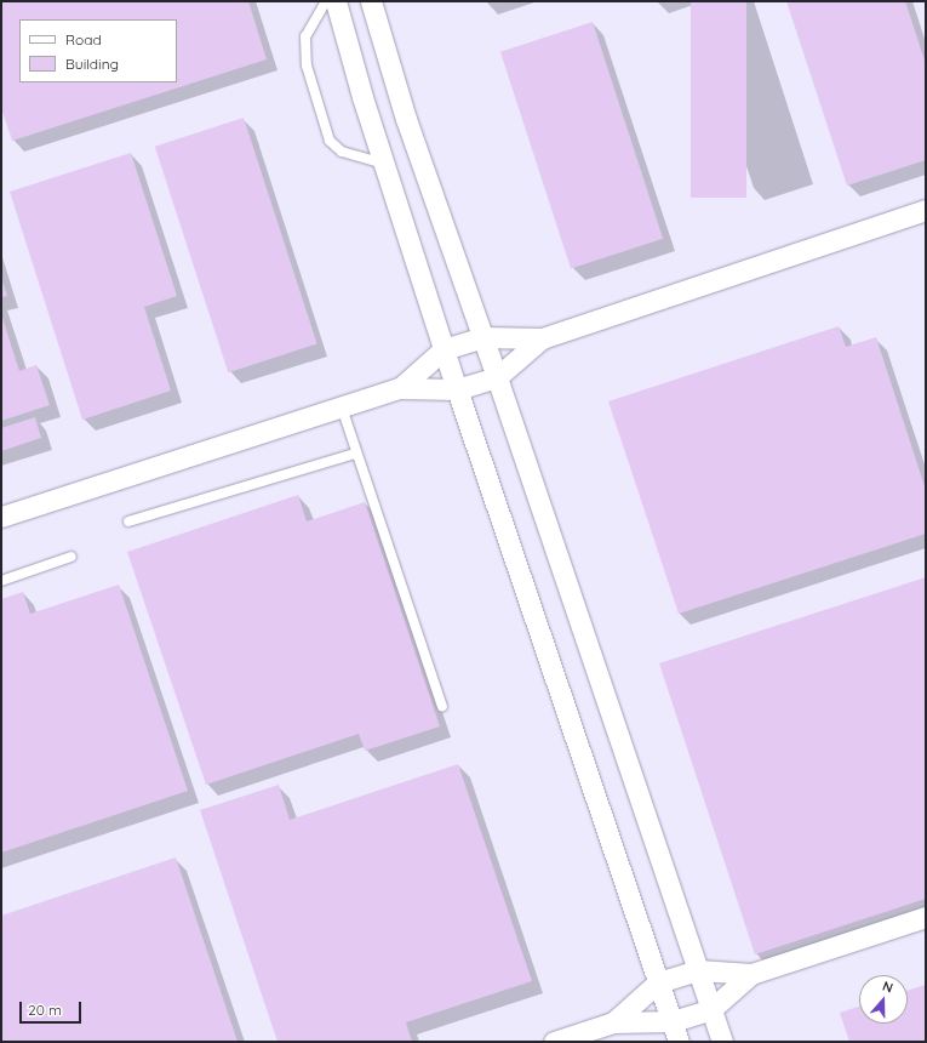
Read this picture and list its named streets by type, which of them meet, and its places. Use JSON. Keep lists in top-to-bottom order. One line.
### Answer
{"legend":["Road","Building"],"scale_bar":"20 m","north":"top"}
